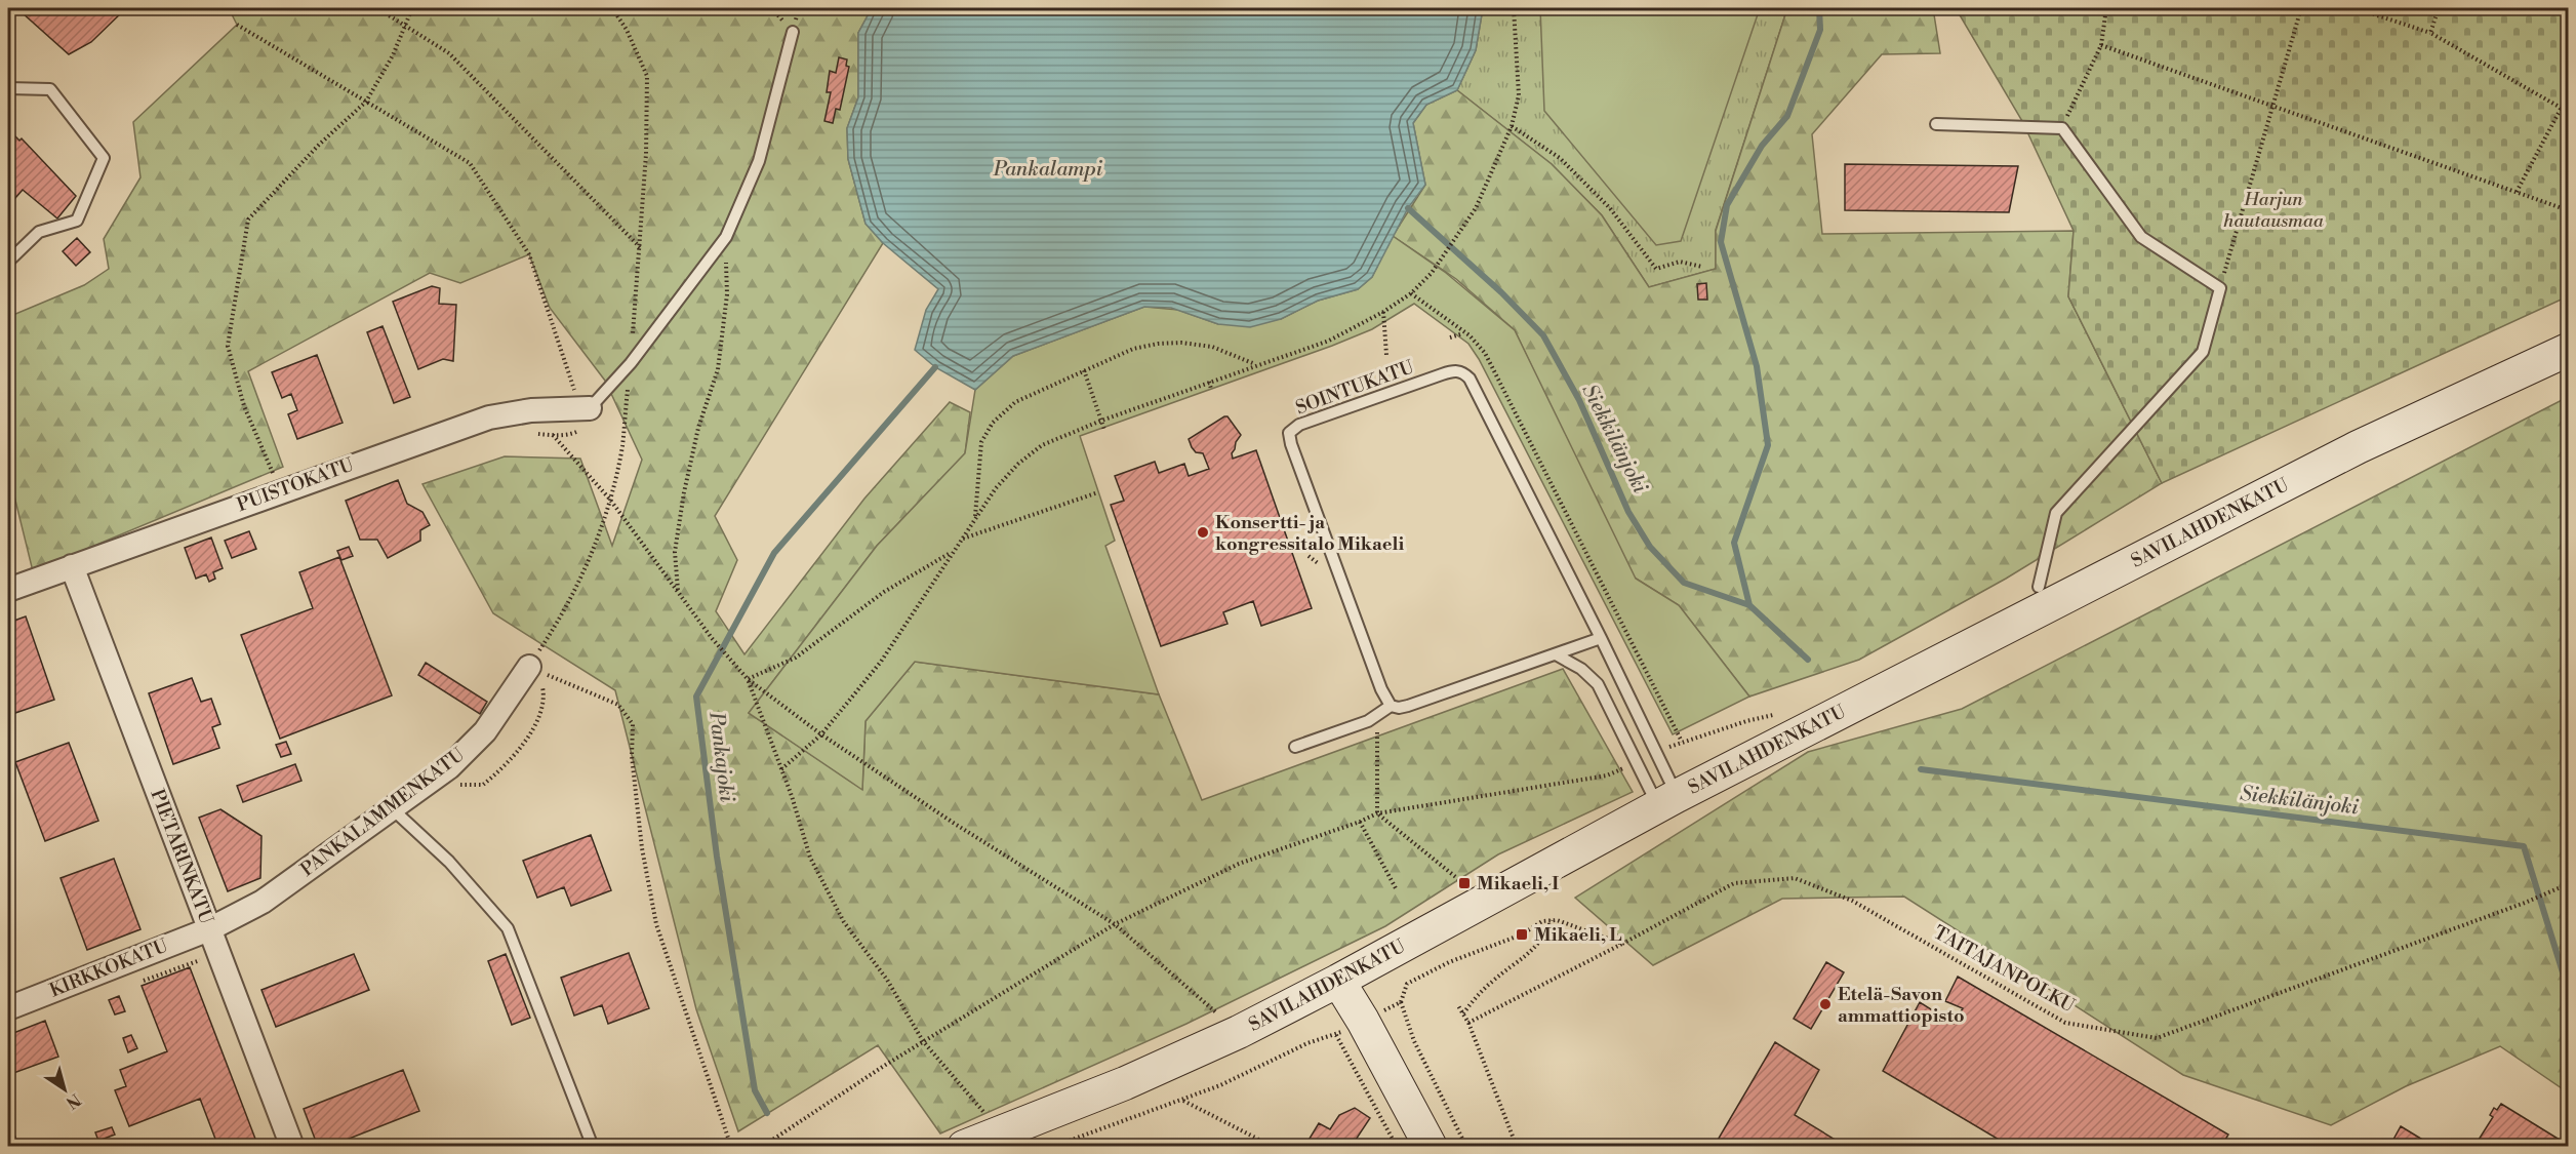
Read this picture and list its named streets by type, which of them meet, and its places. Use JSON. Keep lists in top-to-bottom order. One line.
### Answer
{"streets":{"main road":["SAVILAHDENKATU"],"street":["PUISTOKATU","PANKALAMMENKATU","PIETARINKATU","KIRKKOKATU"],"lane":["SOINTUKATU"],"path":["TAITAJANPOLKU"]},"crossings":[["SOINTUKATU","SAVILAHDENKATU"],["PUISTOKATU","PIETARINKATU"],["PANKALAMMENKATU","PIETARINKATU"],["PANKALAMMENKATU","KIRKKOKATU"],["PIETARINKATU","KIRKKOKATU"]],"water":["Pankalampi","Siekkilänjoki","Pankajoki"],"parks":["Harjun hautausmaa"],"places":{"other":["Konsertti- ja kongressitalo Mikaeli","Etelä-Savon ammattiopisto"],"transit":["Mikaeli, I","Mikaeli, L"]},"north":"bottom right"}
